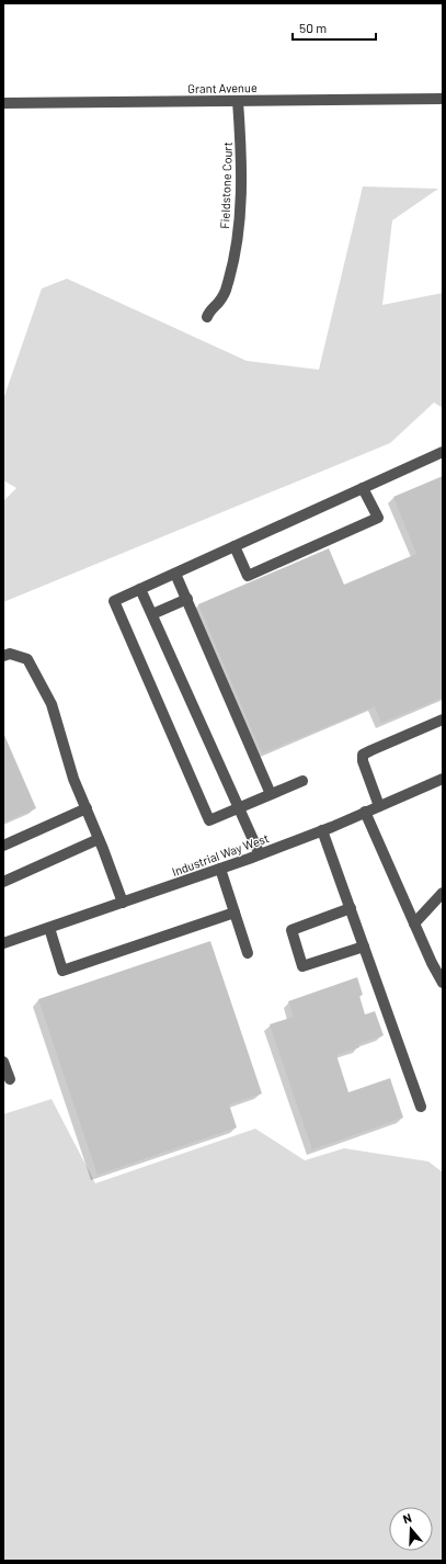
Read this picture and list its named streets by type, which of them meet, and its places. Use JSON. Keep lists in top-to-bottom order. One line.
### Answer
{"streets":{"street":["Grant Avenue","Fieldstone Court","Industrial Way West"]},"crossings":[["Grant Avenue","Fieldstone Court"]],"scale_bar":"50 m","north":"top"}
